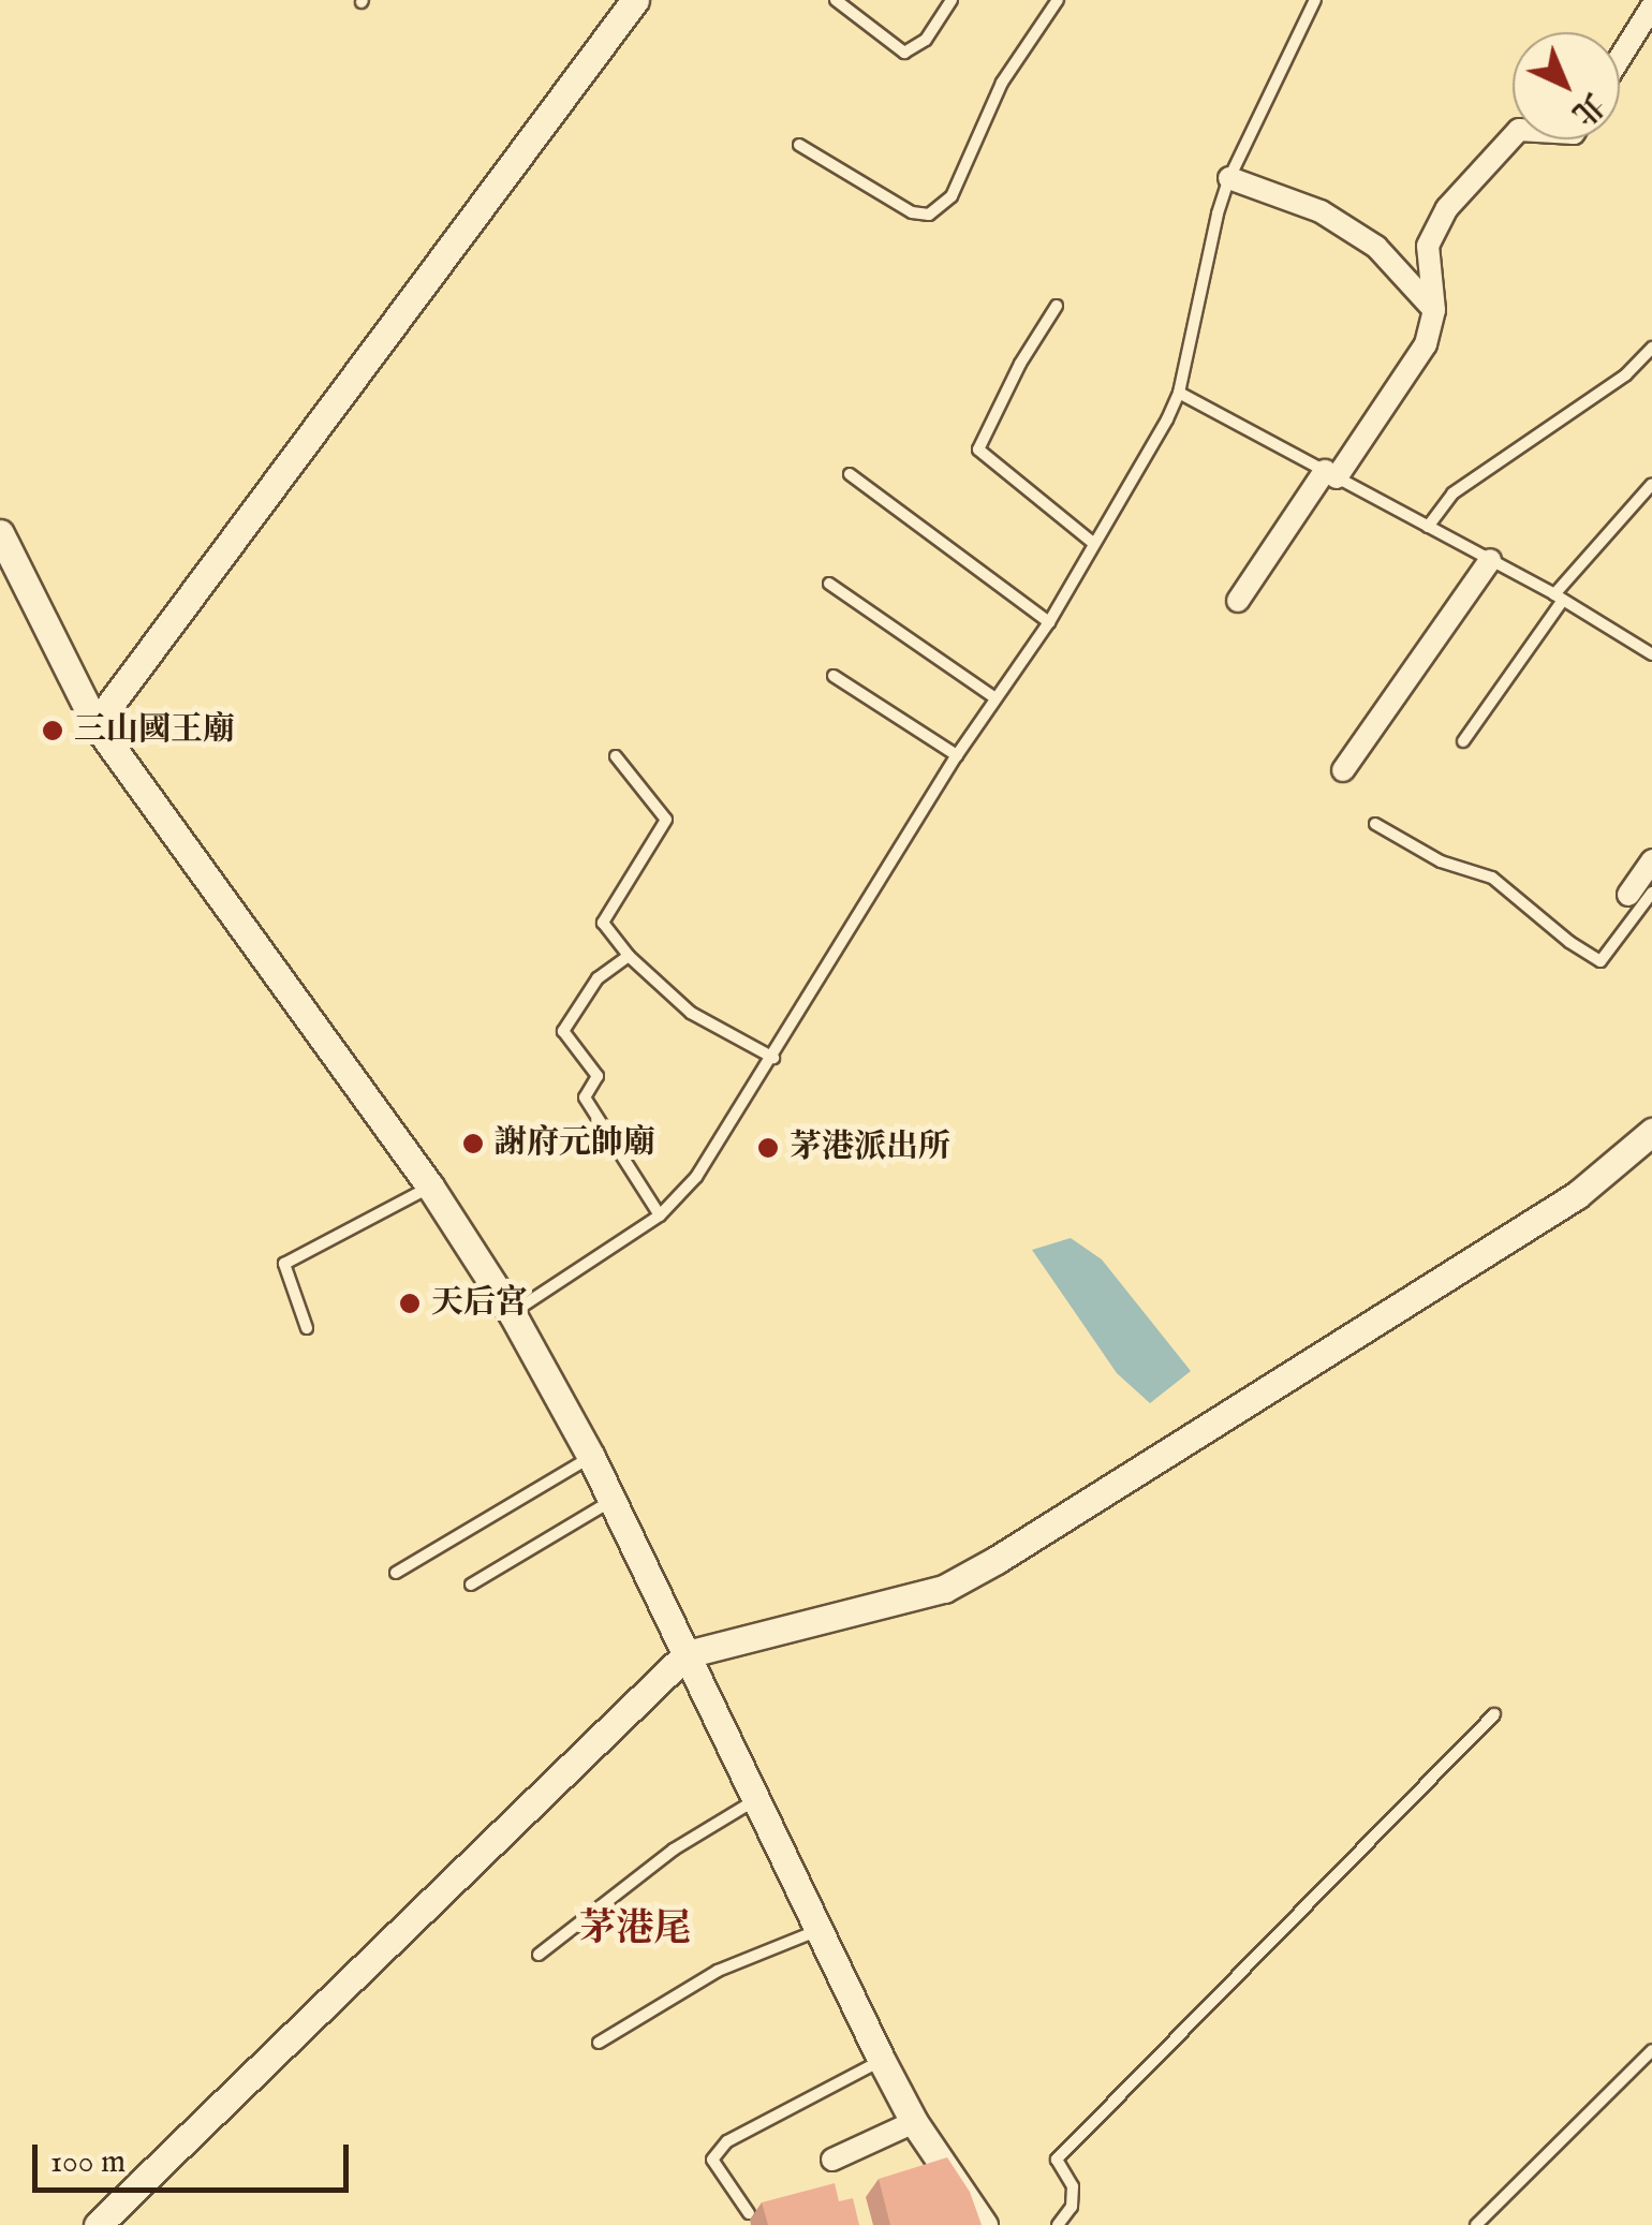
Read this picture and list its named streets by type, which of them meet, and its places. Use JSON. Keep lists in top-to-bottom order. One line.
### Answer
{"districts":["茅港尾"],"places":["三山國王廟","謝府元帥廟","茅港派出所","天后宮"],"scale_bar":"100 m","north":"bottom right"}
